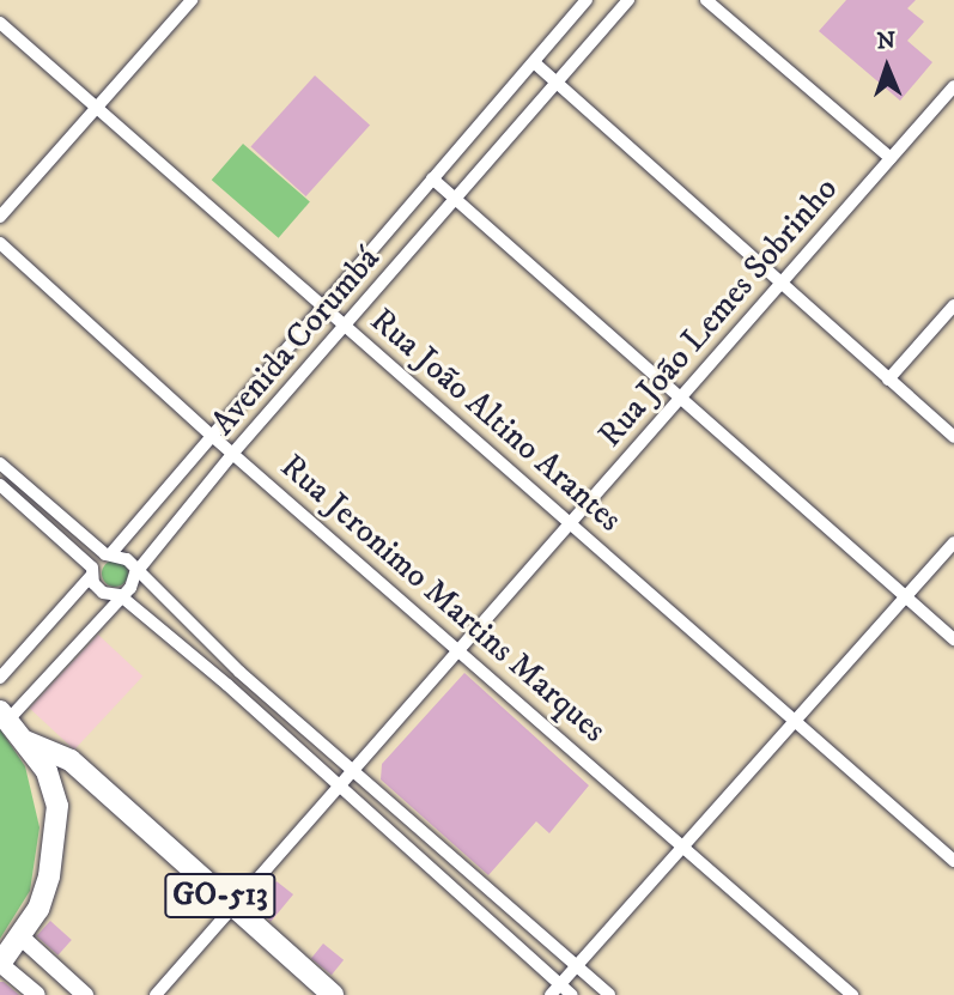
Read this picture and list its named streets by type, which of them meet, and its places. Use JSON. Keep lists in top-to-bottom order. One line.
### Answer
{"streets":{"main road":["GO-513"],"street":["Rua João Lemes Sobrinho","Avenida Corumbá","Rua João Altino Arantes","Rua Jeronimo Martins Marques"]},"crossings":[["Rua João Lemes Sobrinho","Rua João Altino Arantes"],["Rua João Lemes Sobrinho","Rua Jeronimo Martins Marques"],["Rua João Lemes Sobrinho","GO-513"],["Avenida Corumbá","Rua João Altino Arantes"],["Avenida Corumbá","Rua Jeronimo Martins Marques"]],"north":"top"}
